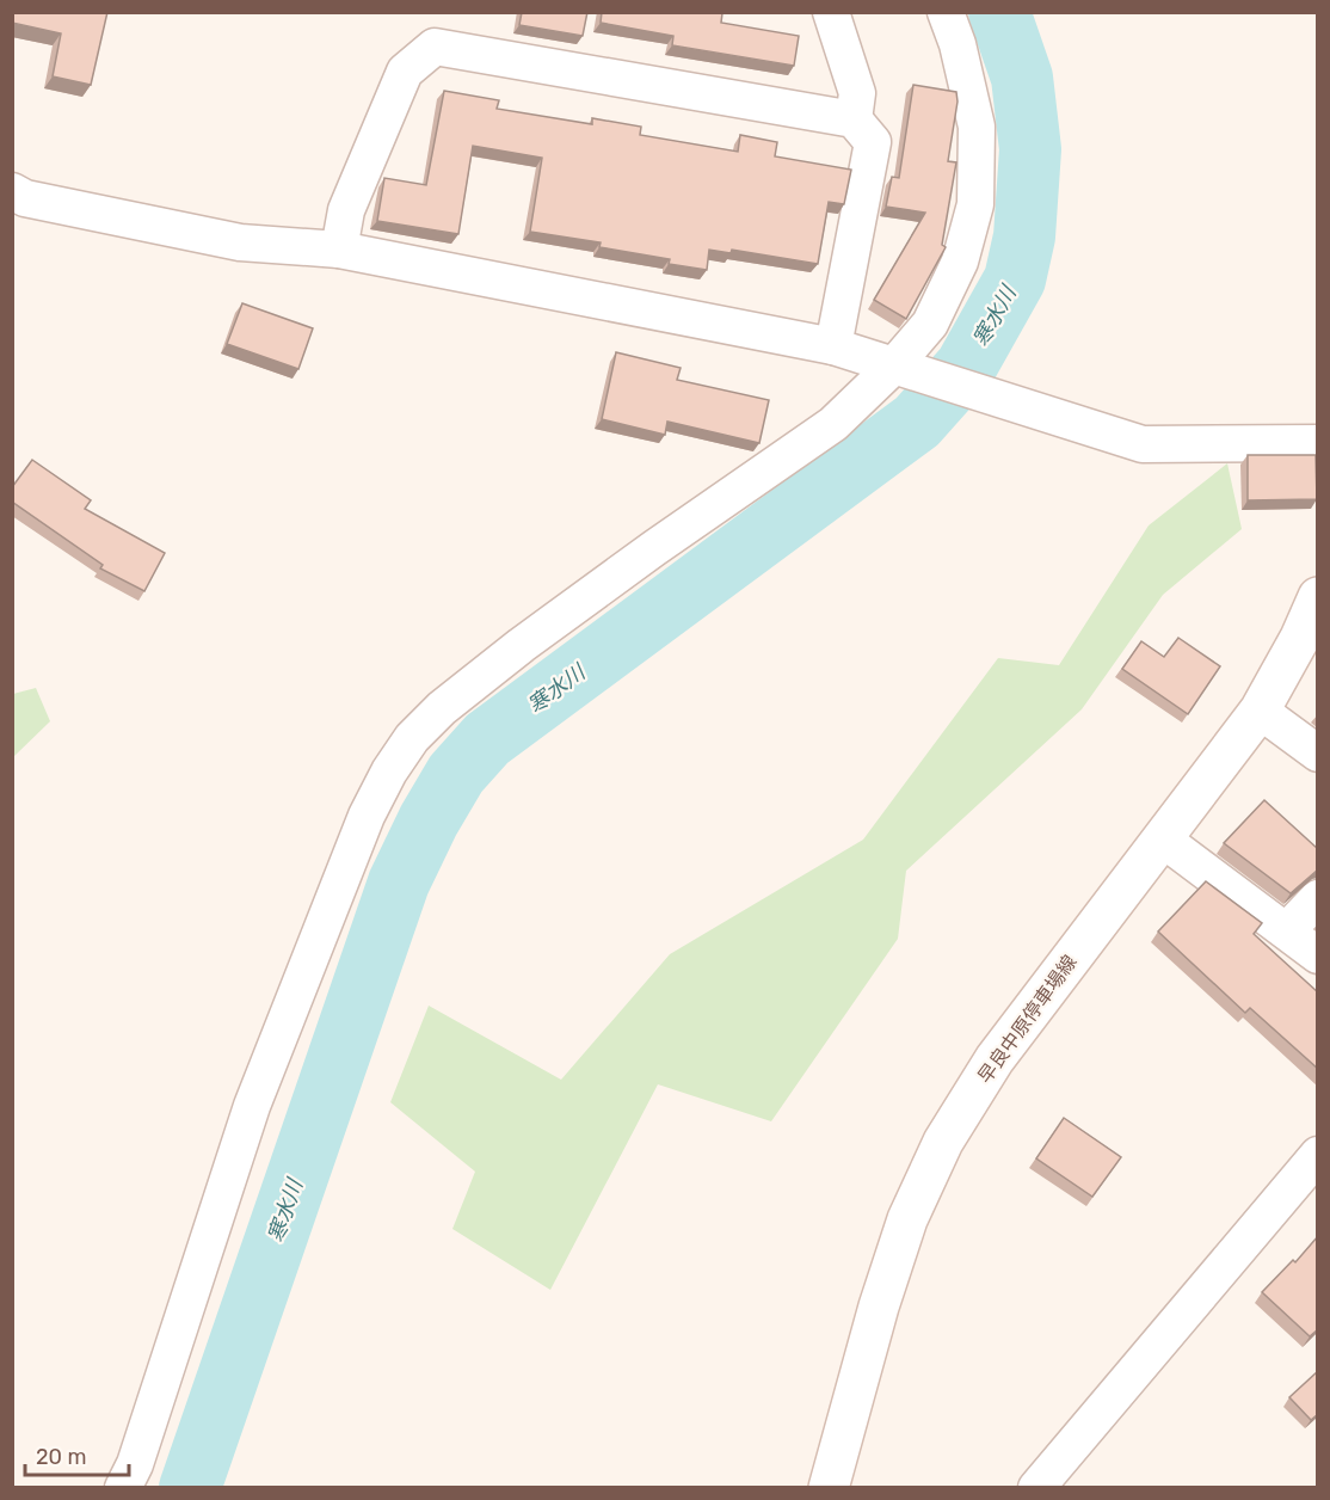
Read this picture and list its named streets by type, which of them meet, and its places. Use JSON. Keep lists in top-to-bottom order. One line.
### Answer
{"streets":{"main road":["早良中原停車場線"]},"water":["寒水川"],"scale_bar":"20 m"}
